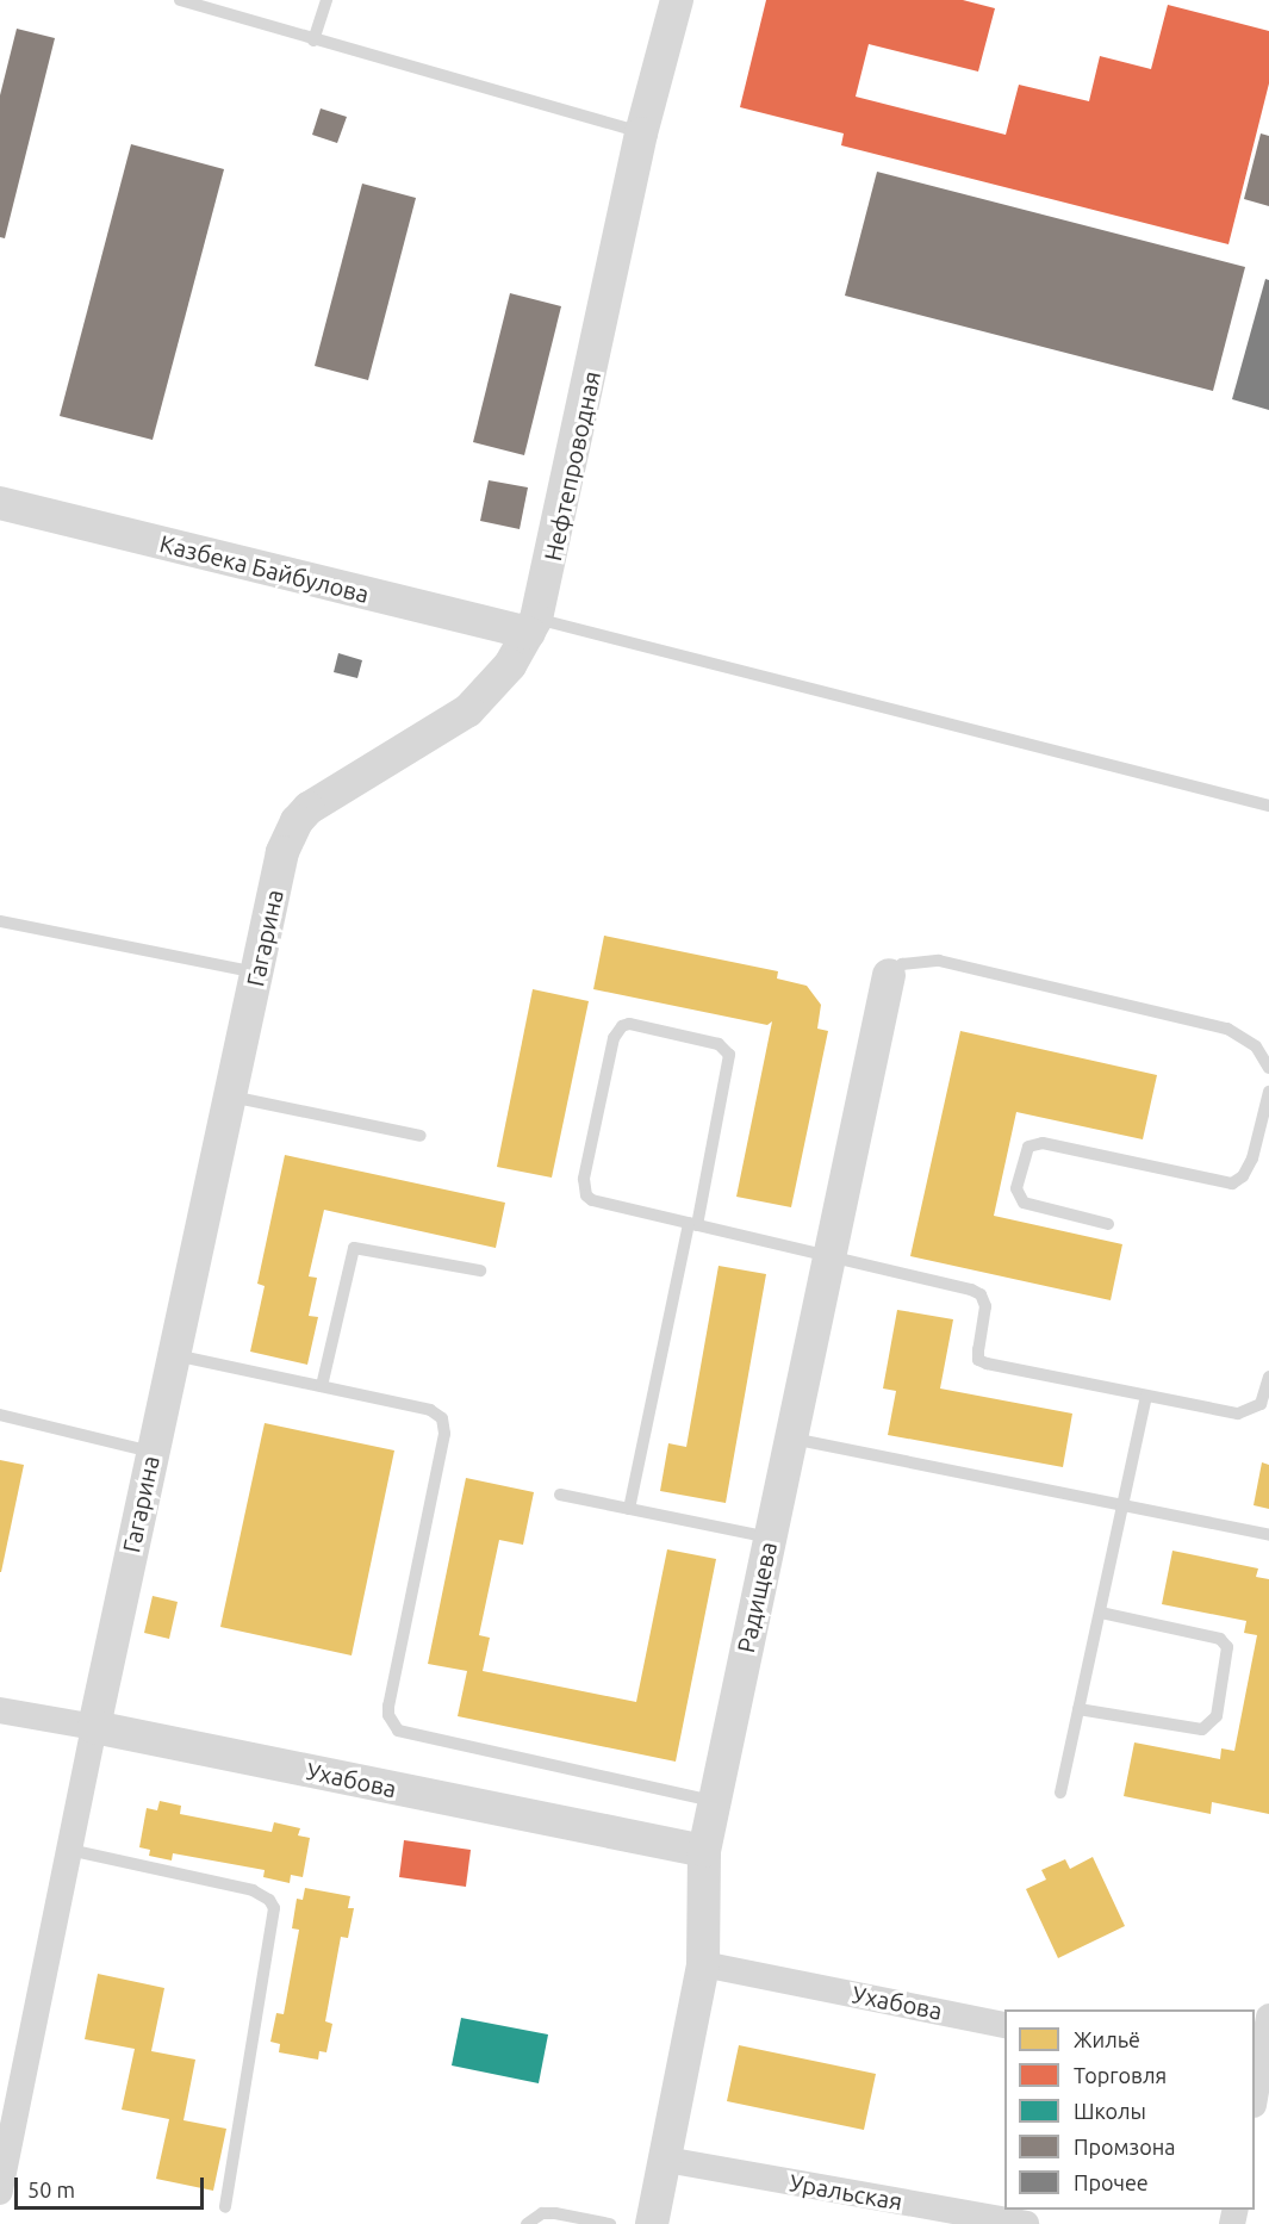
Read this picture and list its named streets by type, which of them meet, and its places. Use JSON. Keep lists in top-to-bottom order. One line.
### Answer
{"streets":{"street":["Нефтепроводная","Казбека Байбулова","Гагарина","Радищева","Ухабова","Уральская"]},"crossings":[["Нефтепроводная","Казбека Байбулова"],["Нефтепроводная","Гагарина"],["Гагарина","Ухабова"],["Радищева","Ухабова"],["Радищева","Уральская"]],"legend":["Жильё","Торговля","Школы","Промзона","Прочее"],"scale_bar":"50 m"}
